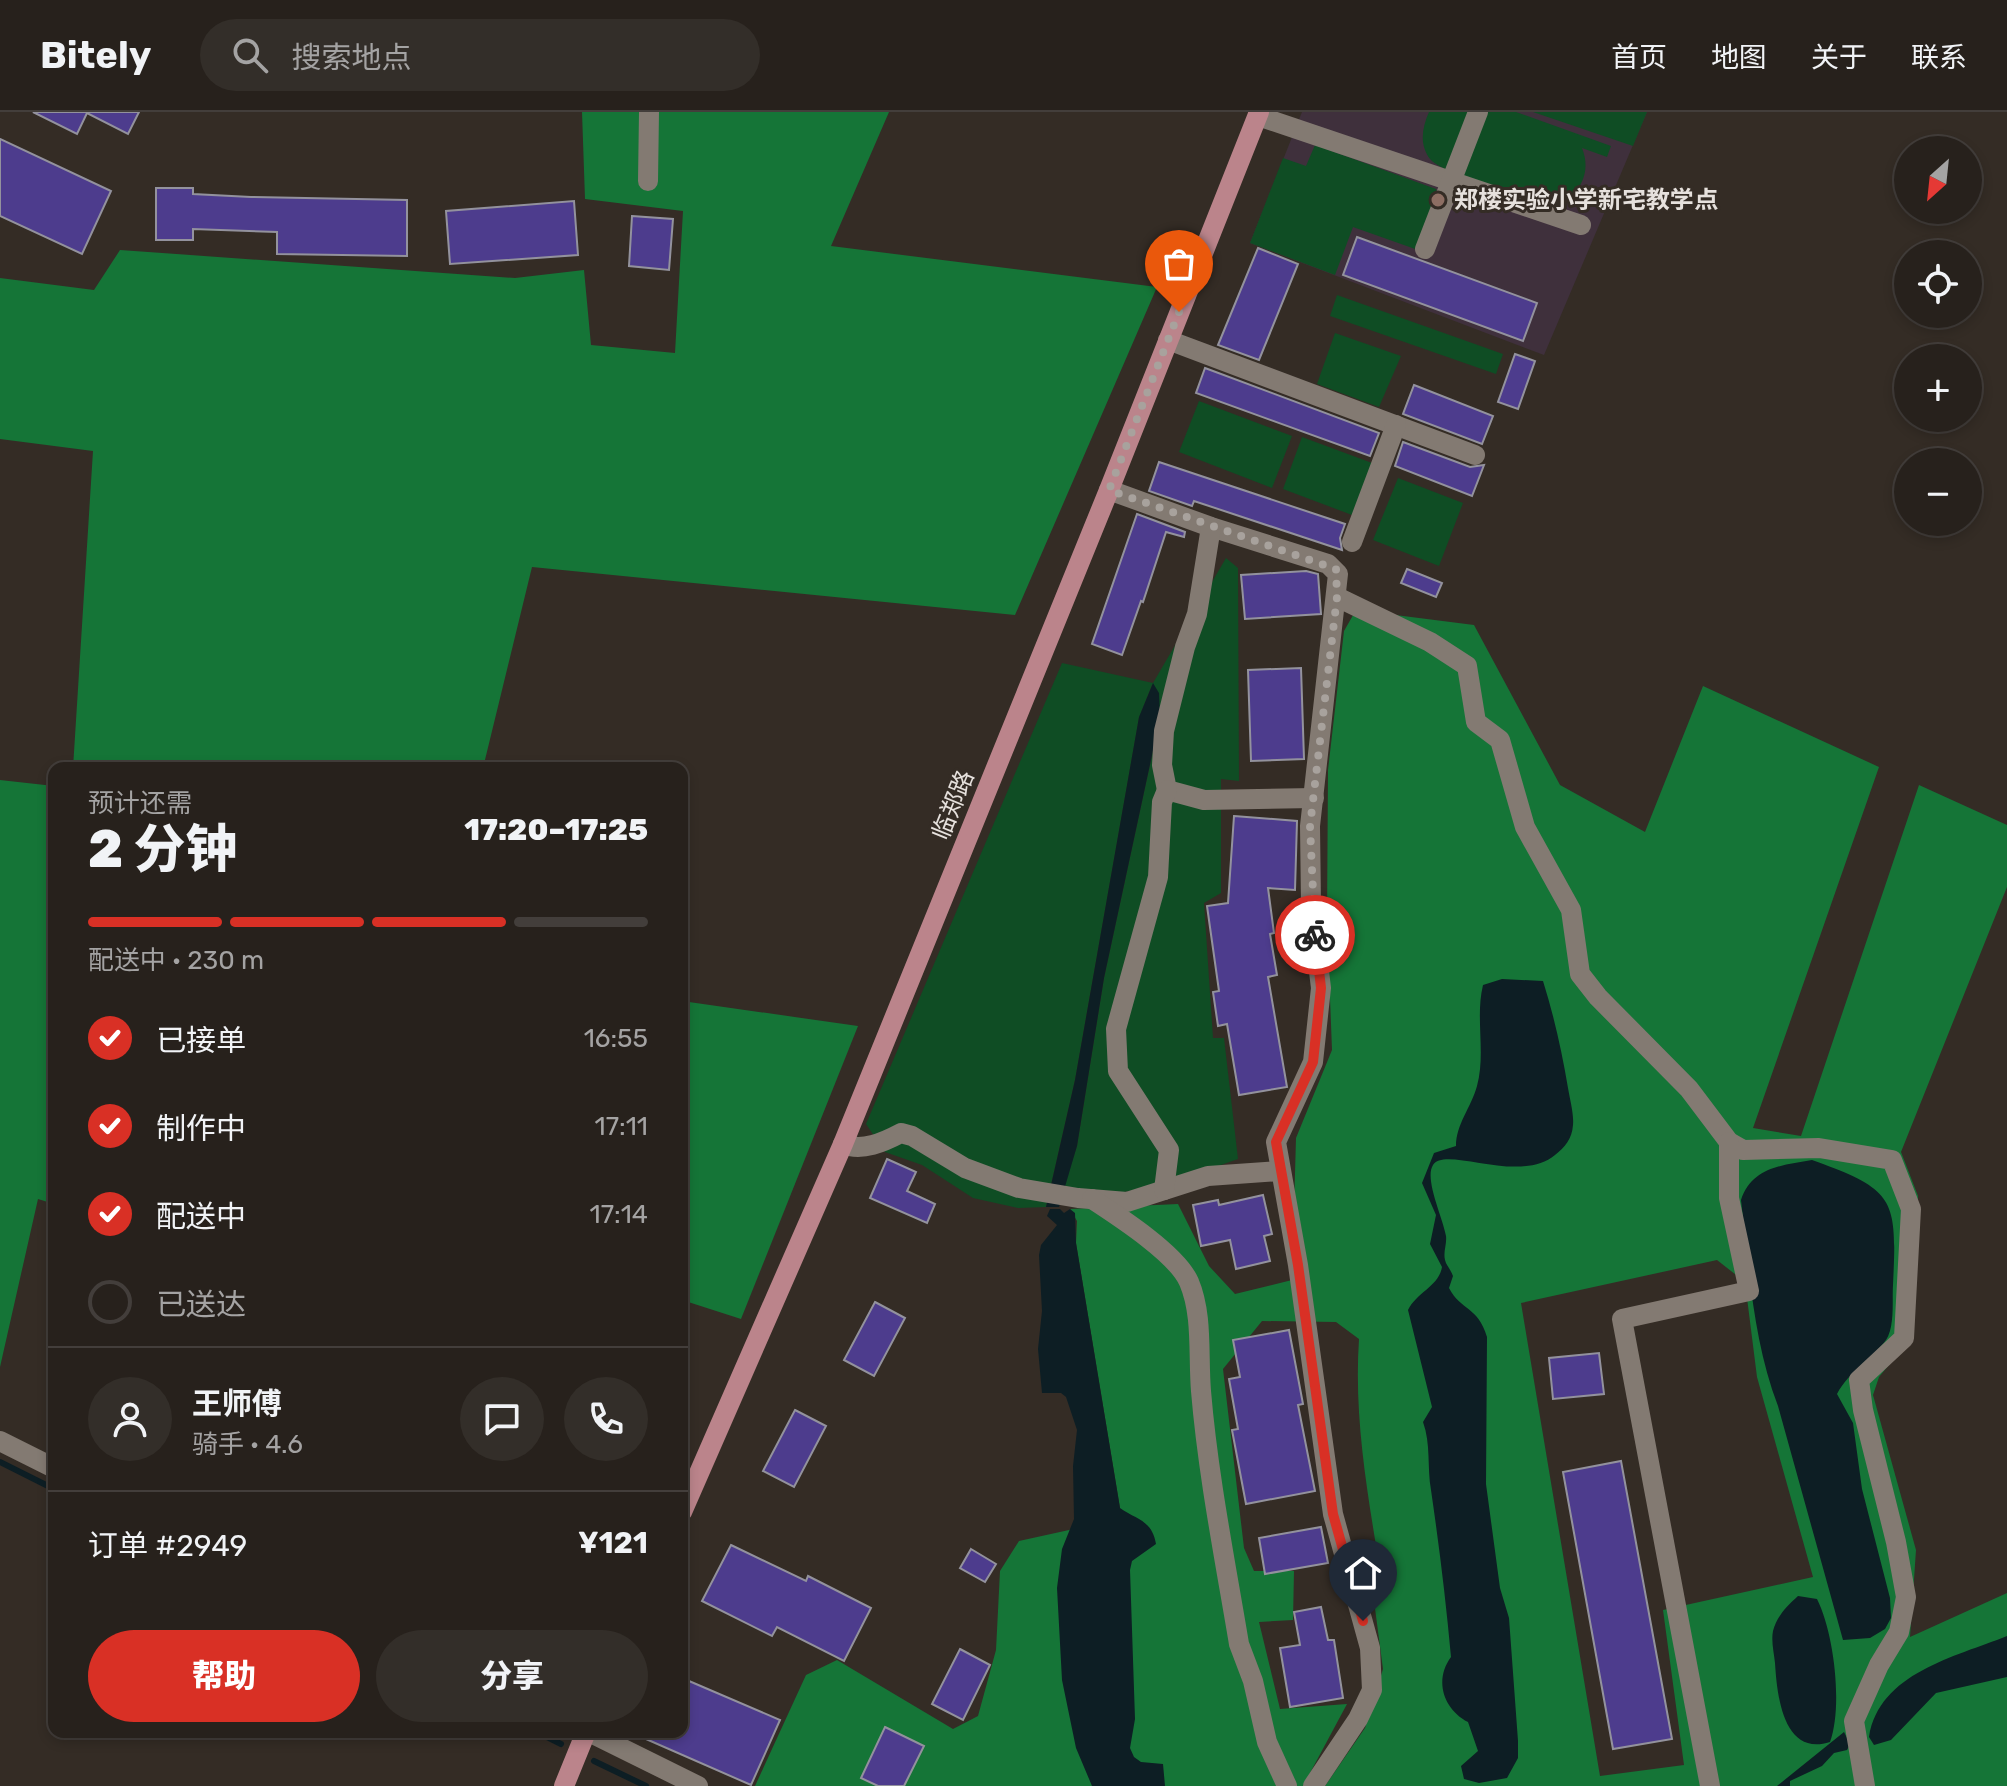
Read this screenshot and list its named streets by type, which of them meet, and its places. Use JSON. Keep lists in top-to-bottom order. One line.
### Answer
{"streets":{"main road":["临郑路"]},"places":["郑楼实验小学新宅教学点"],"north":"bottom left","page":{"header":"Bitely","search":"搜索地点","nav":["首页","地图","关于","联系"],"map_buttons":["+","−"],"heading":["2 分钟","预计还需","17:20–17:25"],"panel":["王师傅","骑手 · 4.6","订单 #2949","¥121"],"bar":"配送中 · 230 m","list":[["已接单","16:55"],["制作中","17:11"],["配送中","17:14"],"已送达"],"buttons":["帮助","分享"]}}
